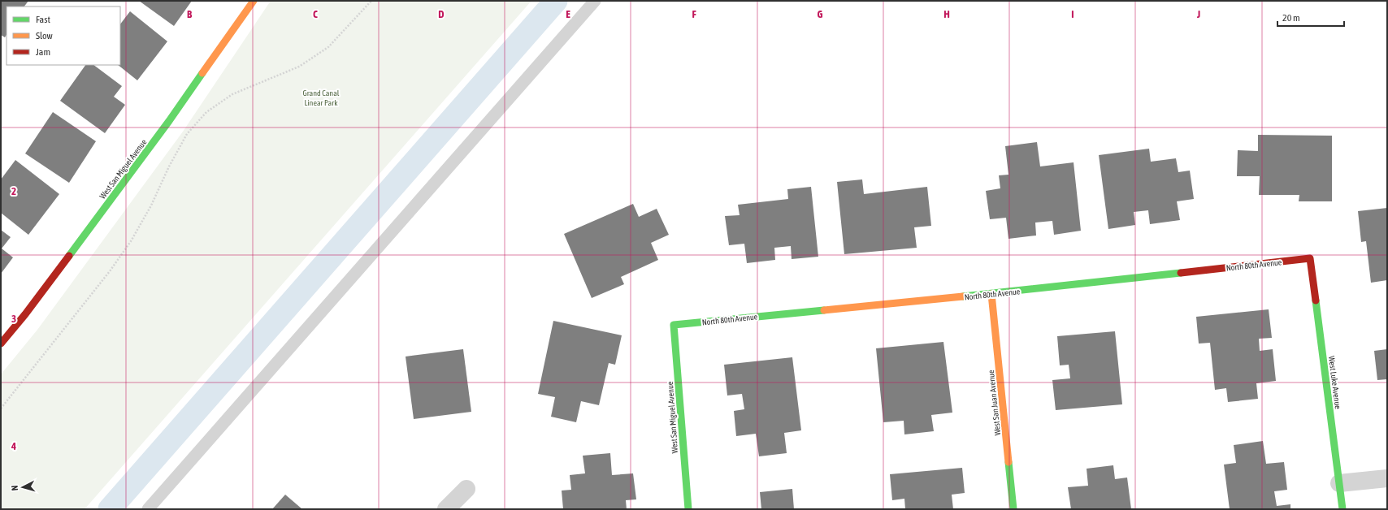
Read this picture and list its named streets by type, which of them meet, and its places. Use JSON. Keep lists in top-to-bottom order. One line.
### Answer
{"streets":{"street":["West San Miguel Avenue","North 80th Avenue","West Luke Avenue","West San Juan Avenue"]},"crossings":[["West San Miguel Avenue","North 80th Avenue"],["North 80th Avenue","West Luke Avenue"],["North 80th Avenue","West San Juan Avenue"]],"parks":["Grand Canal Linear Park"],"legend":["Fast","Slow","Jam"],"scale_bar":"20 m","north":"left","grid":{"columns":["B","C","D","E","F","G","H","I","J"],"rows":["2","3","4"]}}
